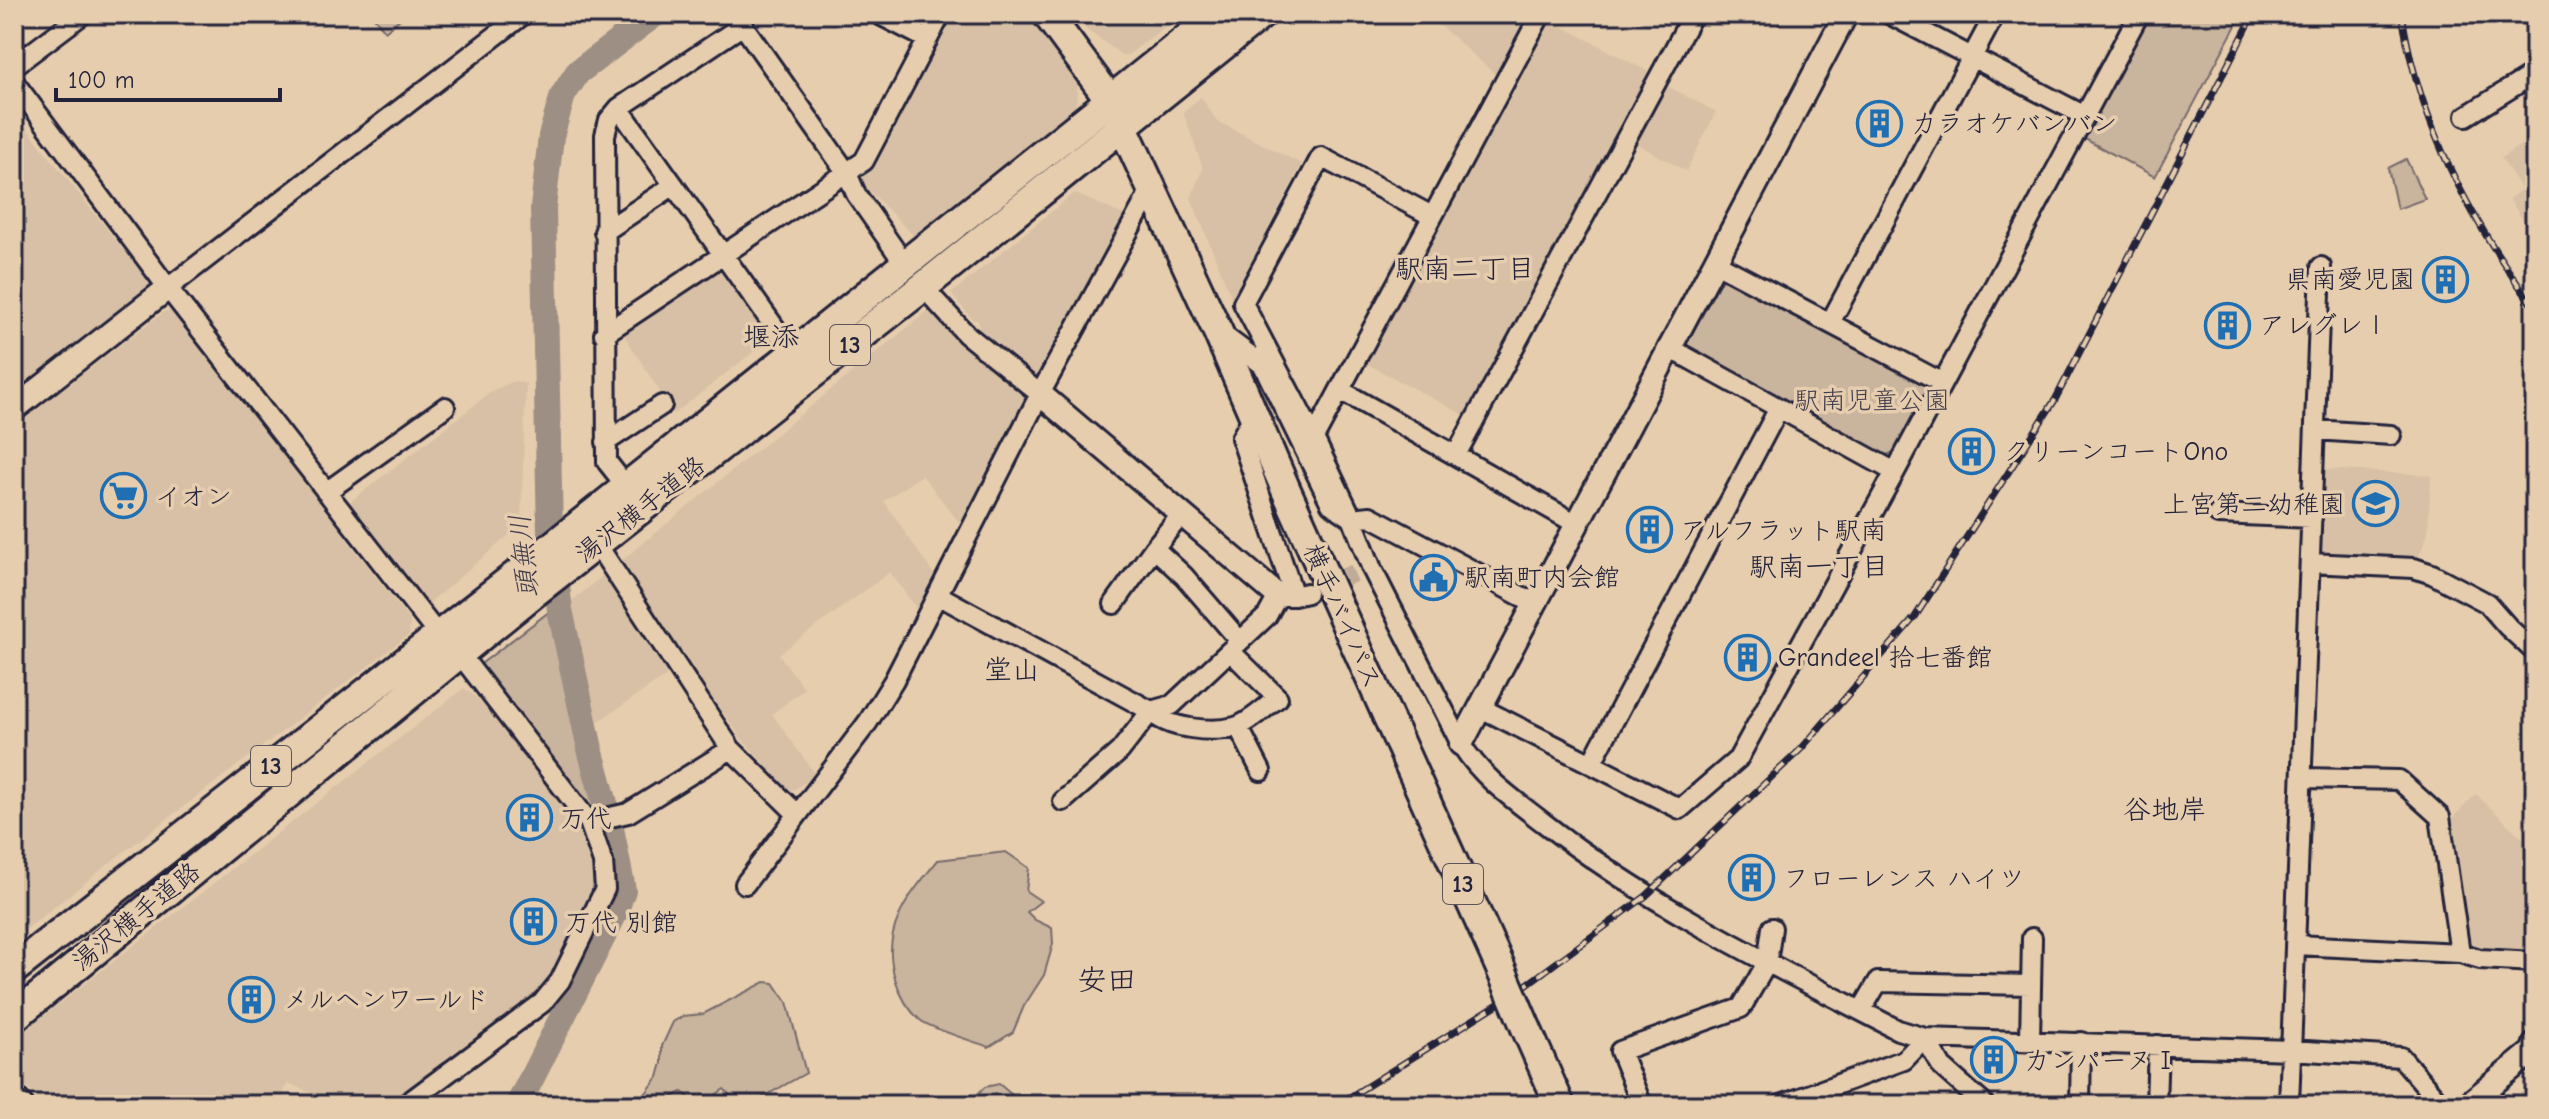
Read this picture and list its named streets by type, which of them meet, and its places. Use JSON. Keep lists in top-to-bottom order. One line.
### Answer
{"streets":{"highway":["13","湯沢横手道路","横手バイパス"]},"crossings":[["13","湯沢横手道路"],["13","横手バイパス"],["湯沢横手道路","横手バイパス"]],"districts":["駅南二丁目","堰添","駅南一丁目","堂山","谷地岸","安田"],"water":["頭無川"],"parks":["駅南児童公園"],"places":{"building":["カラオケバンバン","県南愛児園","アレグレⅠ","クリーンコートOno","アルフラット駅南","Grandeel 拾七番館","万代","フローレンス ハイツ","万代 別館","メルヘンワールド","カンパーヌ I"],"supermarket":["イオン"],"school or university":["上宮第二幼稚園"],"public building":["駅南町内会館"]},"scale_bar":"100 m"}
